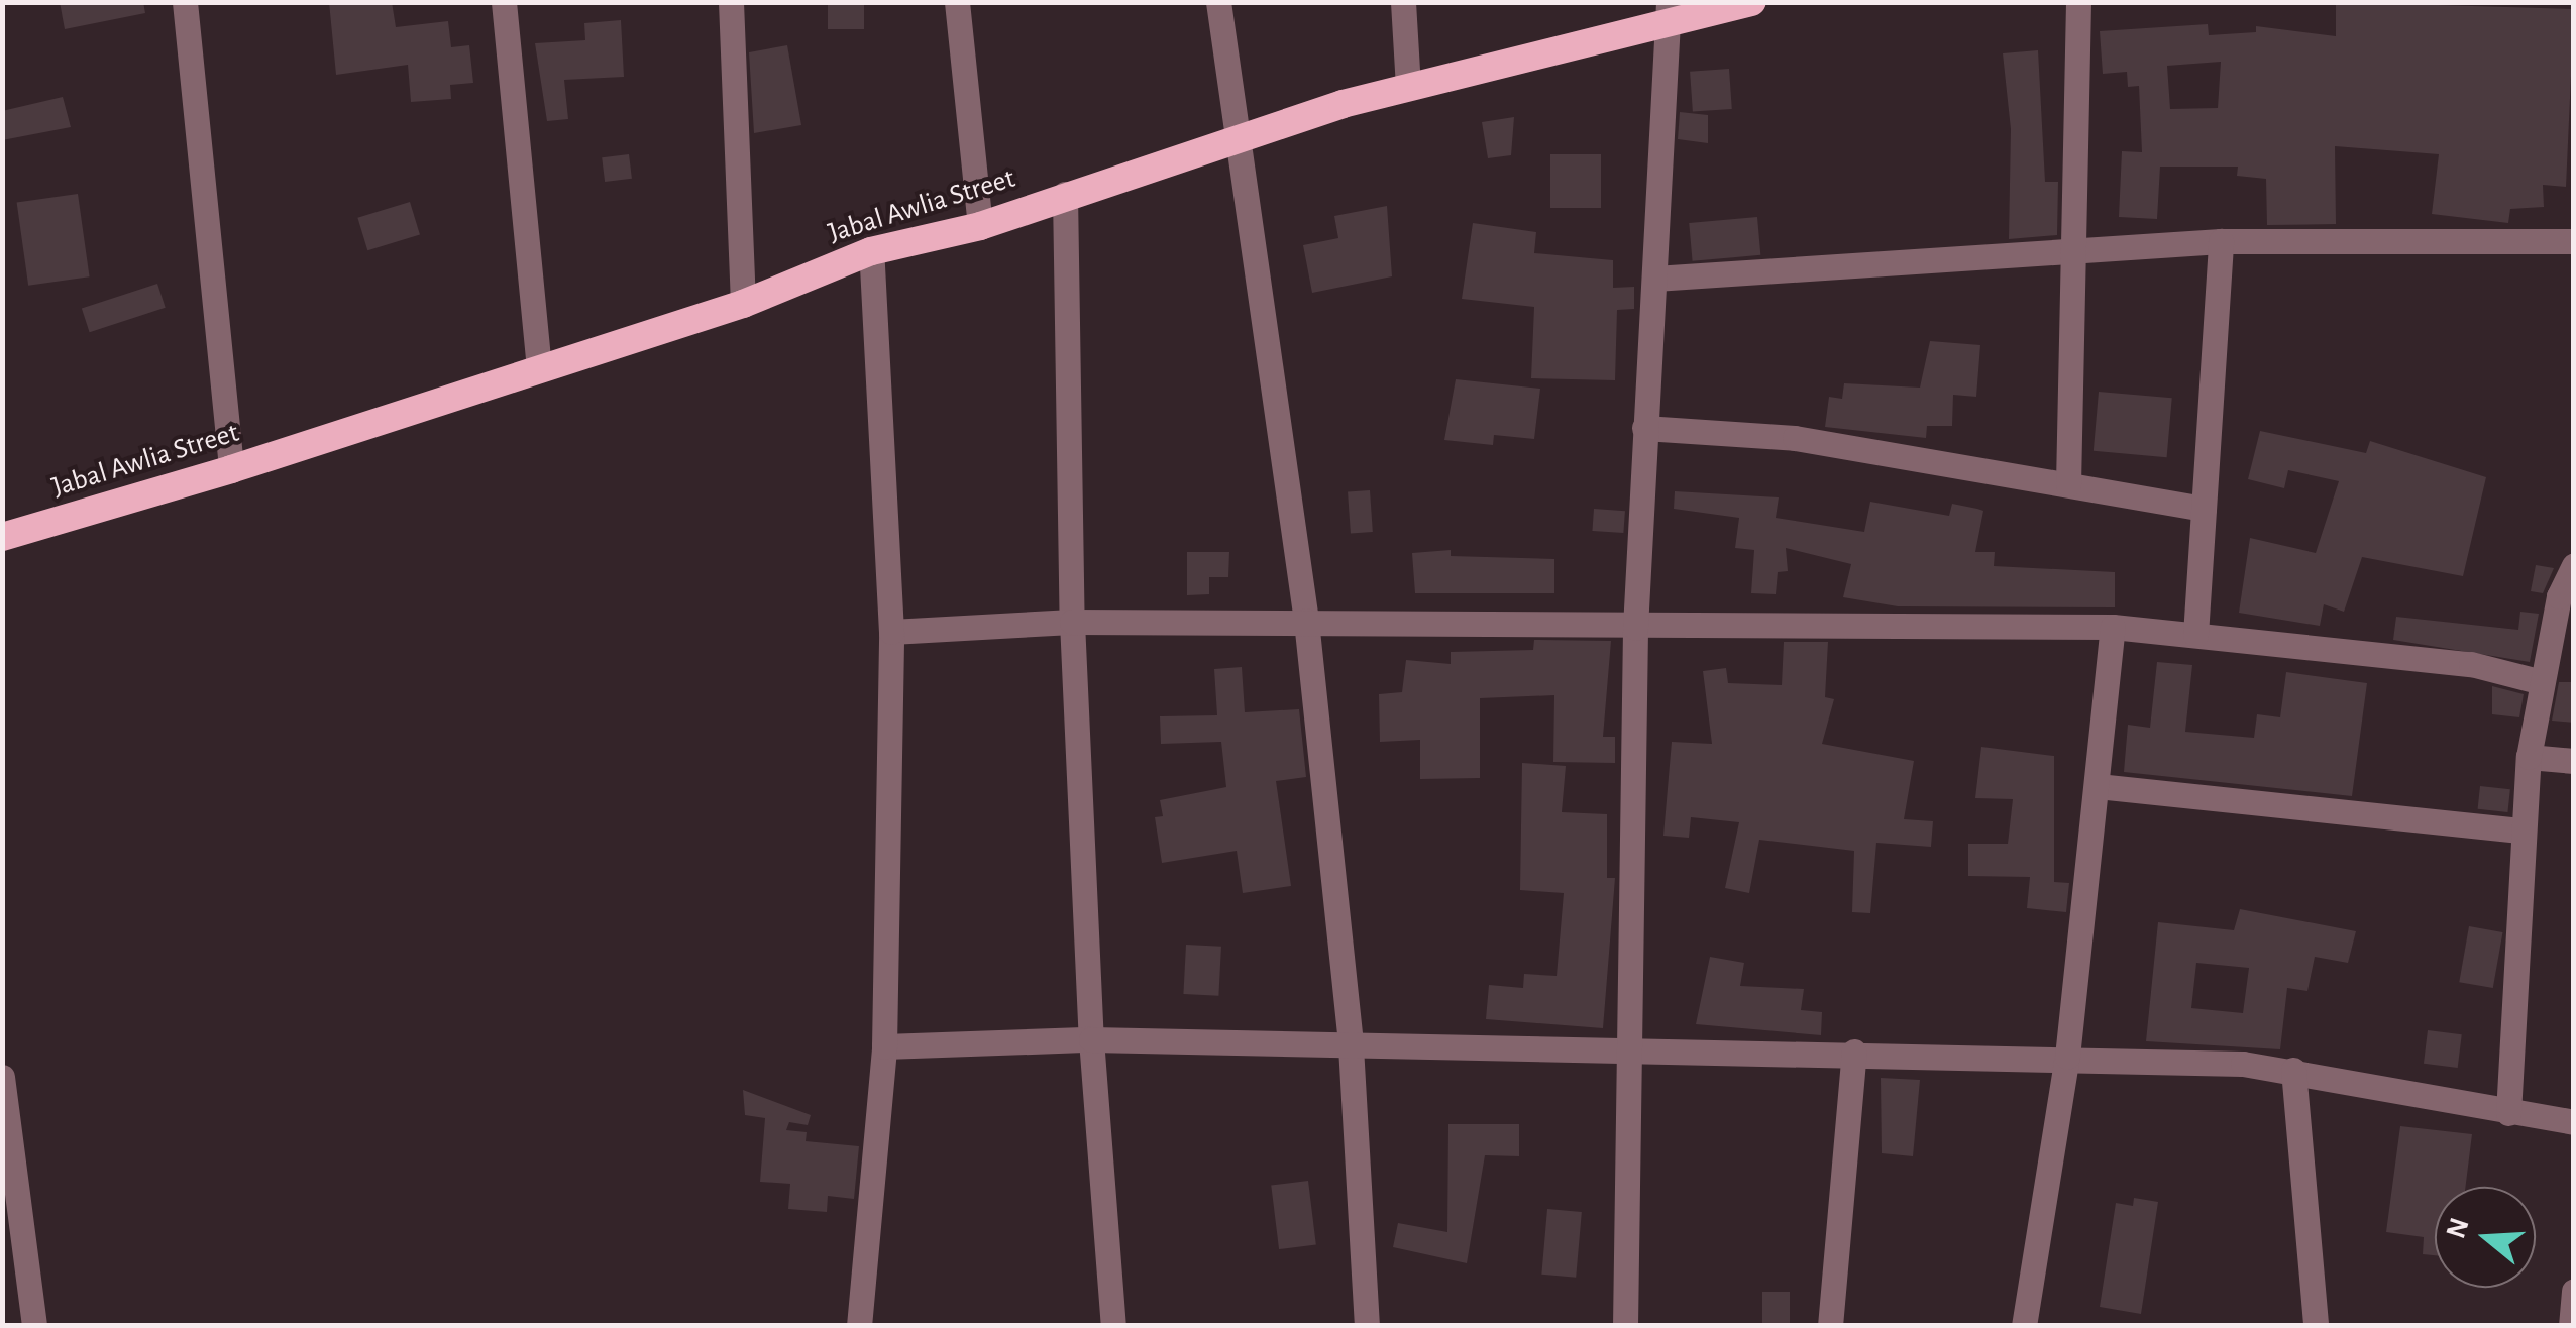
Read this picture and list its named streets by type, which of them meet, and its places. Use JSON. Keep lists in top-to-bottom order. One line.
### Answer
{"streets":{"highway":["Jabal Awlia Street"]},"north":"left"}
